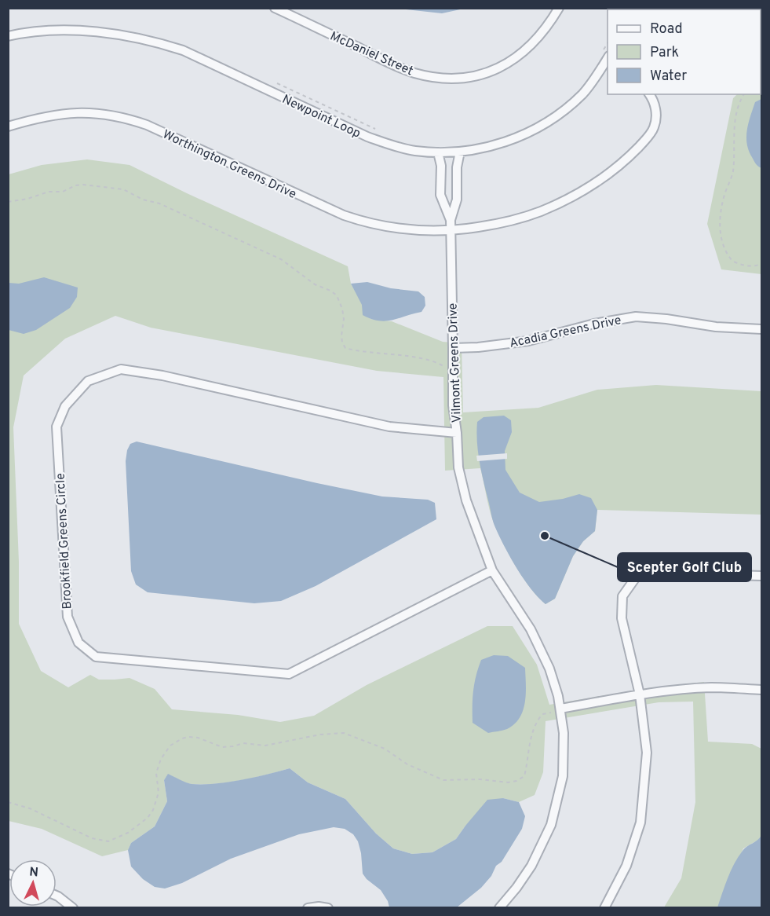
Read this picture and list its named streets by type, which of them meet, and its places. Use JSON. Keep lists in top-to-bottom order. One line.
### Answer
{"streets":{"street":["McDaniel Street","Newpoint Loop","Worthington Greens Drive","Acadia Greens Drive","Vilmont Greens Drive","Brookfield Greens Circle"]},"crossings":[["Worthington Greens Drive","Vilmont Greens Drive"],["Acadia Greens Drive","Vilmont Greens Drive"],["Vilmont Greens Drive","Brookfield Greens Circle"]],"places":["Scepter Golf Club"],"legend":["Road","Park","Water"],"north":"top"}
